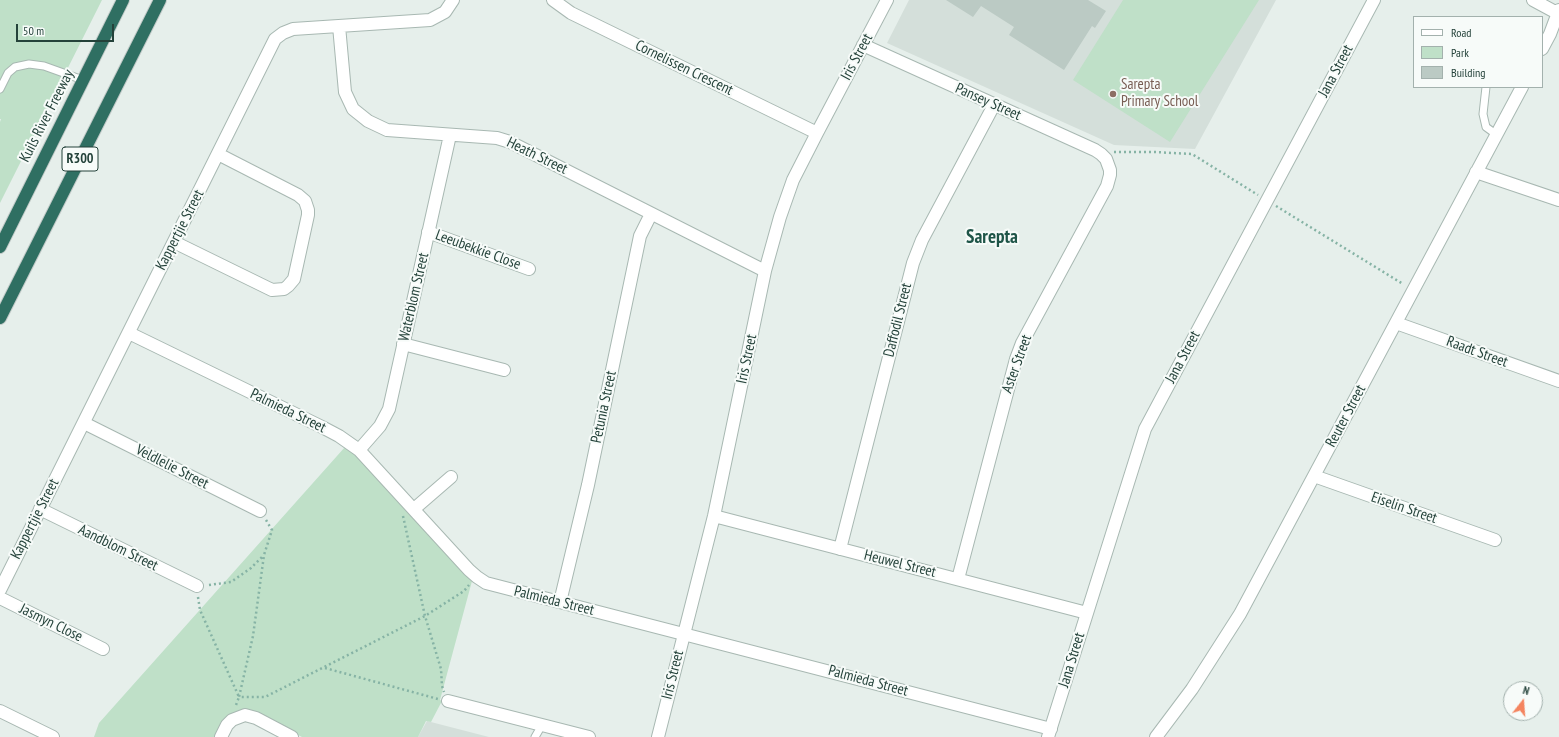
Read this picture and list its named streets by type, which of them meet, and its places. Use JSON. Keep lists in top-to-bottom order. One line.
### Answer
{"streets":{"highway":["Kuils River Freeway","R300"],"street":["Iris Street","Cornelissen Crescent","Jana Street","Pansey Street","Heath Street","Kappertjie Street","Leeubekkie Close","Waterblom Street","Daffodil Street","Raadt Street","Aster Street","Petunia Street","Palmieda Street","Reuter Street","Veldlelie Street","Eiselin Street","Aandblom Street","Heuwel Street","Jasmyn Close"]},"crossings":[["Iris Street","Cornelissen Crescent"],["Iris Street","Pansey Street"],["Iris Street","Heath Street"],["Iris Street","Palmieda Street"],["Iris Street","Heuwel Street"],["Jana Street","Palmieda Street"],["Jana Street","Heuwel Street"],["Pansey Street","Daffodil Street"],["Pansey Street","Aster Street"],["Heath Street","Kappertjie Street"],["Heath Street","Waterblom Street"],["Heath Street","Petunia Street"],["Kappertjie Street","Palmieda Street"],["Kappertjie Street","Veldlelie Street"],["Kappertjie Street","Aandblom Street"],["Leeubekkie Close","Waterblom Street"],["Waterblom Street","Palmieda Street"],["Daffodil Street","Heuwel Street"],["Raadt Street","Reuter Street"],["Aster Street","Heuwel Street"],["Petunia Street","Palmieda Street"],["Reuter Street","Eiselin Street"]],"districts":["Sarepta"],"places":["Sarepta Primary School"],"legend":["Road","Park","Building"],"scale_bar":"50 m","north":"top"}
